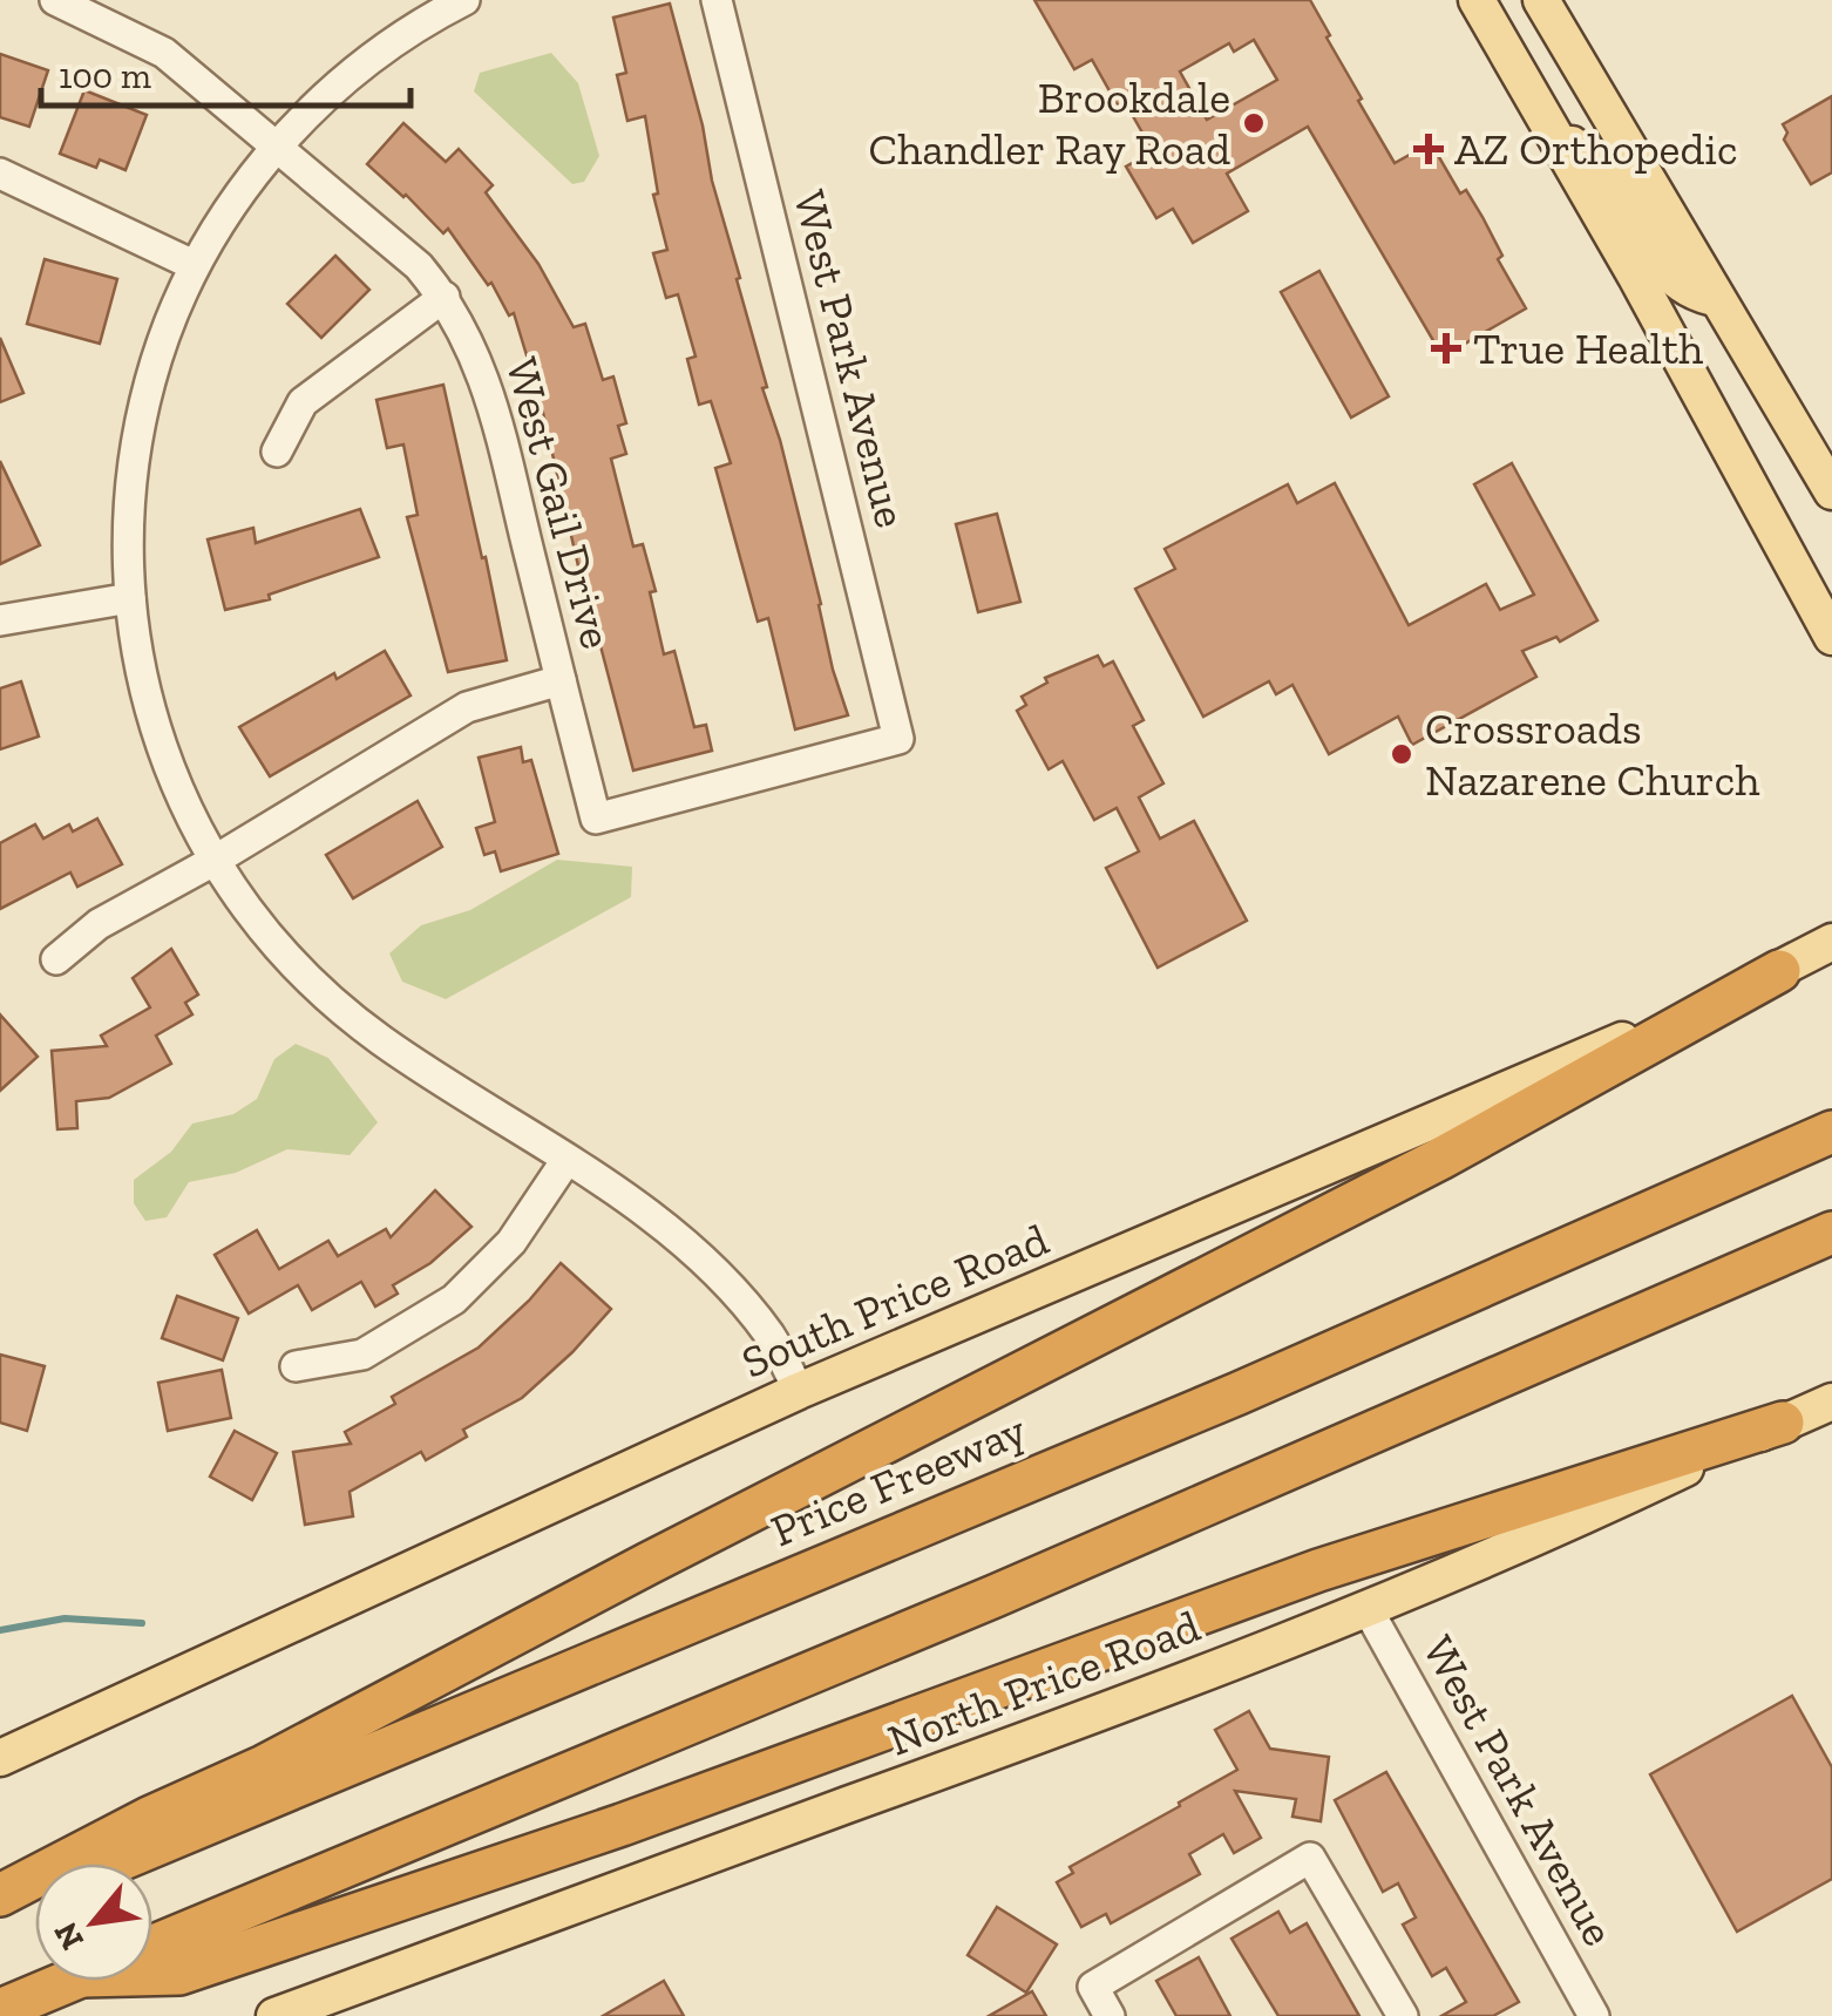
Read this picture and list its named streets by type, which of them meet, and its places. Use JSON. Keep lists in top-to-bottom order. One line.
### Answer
{"streets":{"highway":["Price Freeway"],"main road":["South Price Road","North Price Road"],"street":["West Park Avenue","West Gail Drive"]},"crossings":[["West Park Avenue","West Gail Drive"],["West Park Avenue","North Price Road"]],"places":{"other":["Brookdale Chandler Ray Road","Crossroads Nazarene Church"],"health":["AZ Orthopedic","True Health"]},"scale_bar":"100 m","north":"bottom left"}
